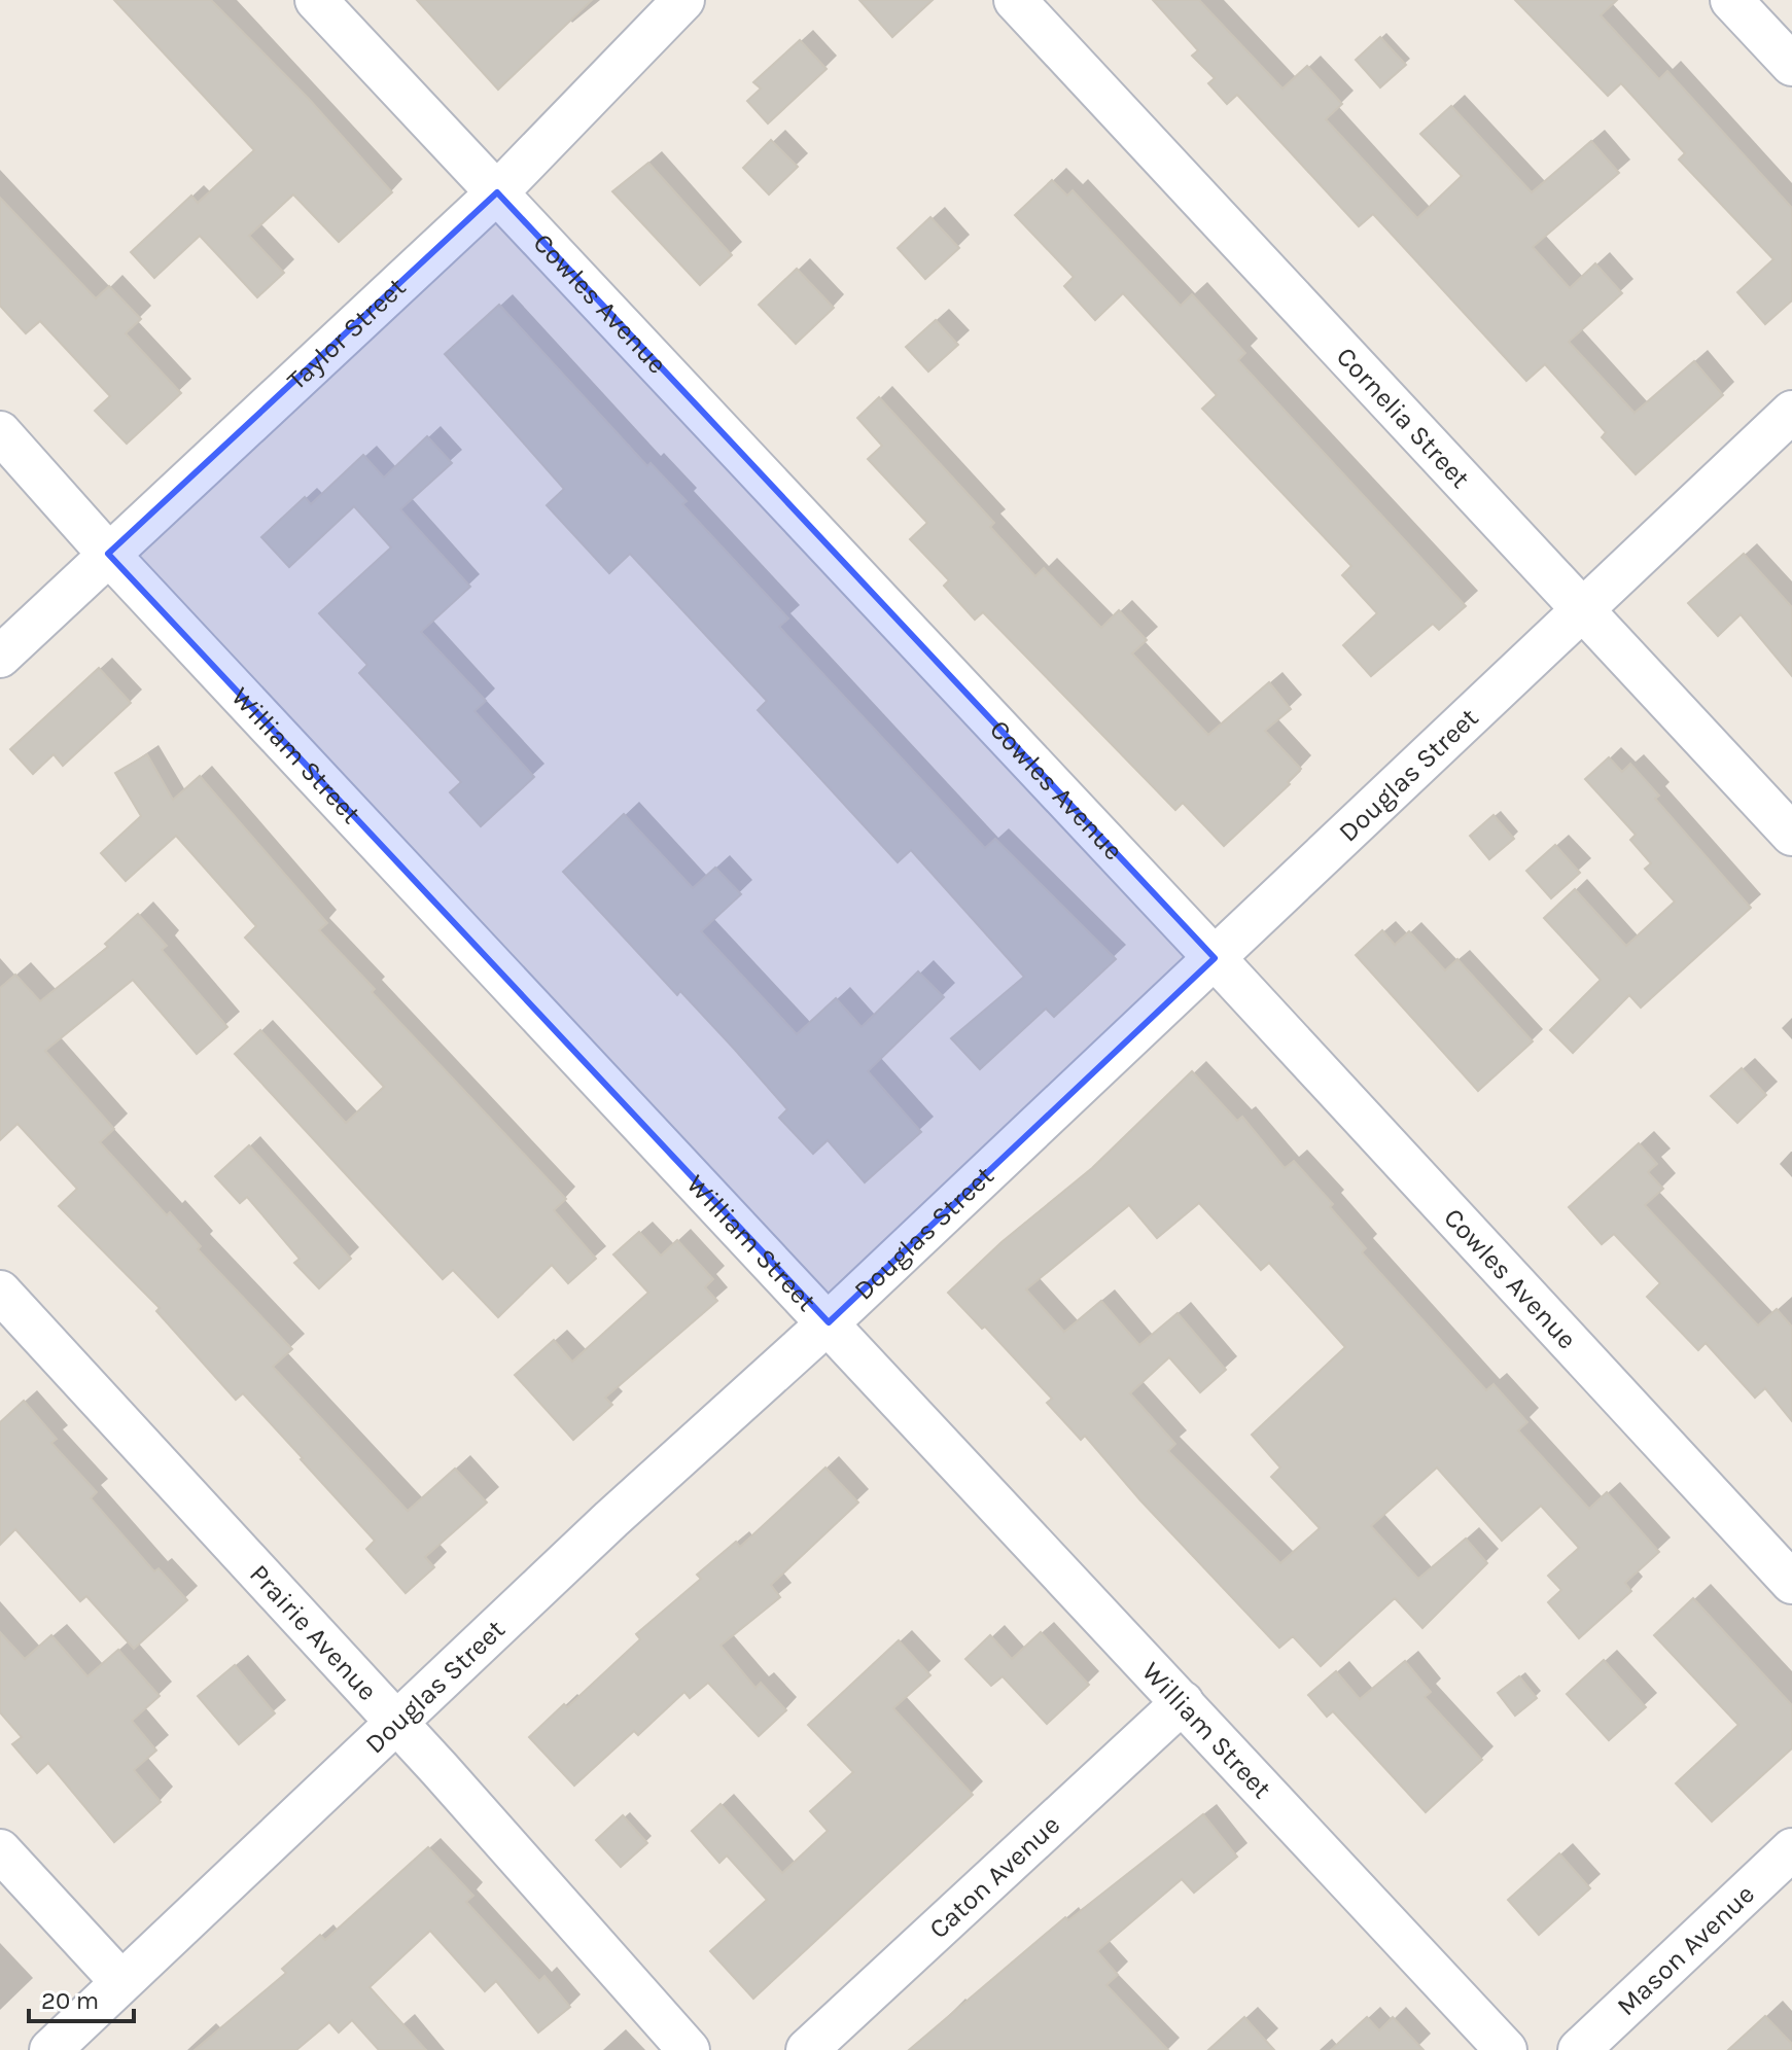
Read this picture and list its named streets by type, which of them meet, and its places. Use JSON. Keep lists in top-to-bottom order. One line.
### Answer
{"streets":{"street":["Cowles Avenue","Taylor Street","Cornelia Street","William Street","Douglas Street","Prairie Avenue","Caton Avenue","Mason Avenue"]},"crossings":[["Cowles Avenue","Taylor Street"],["Cowles Avenue","Douglas Street"],["Taylor Street","William Street"],["Cornelia Street","Douglas Street"],["William Street","Douglas Street"],["William Street","Caton Avenue"],["Douglas Street","Prairie Avenue"]],"scale_bar":"20 m"}
